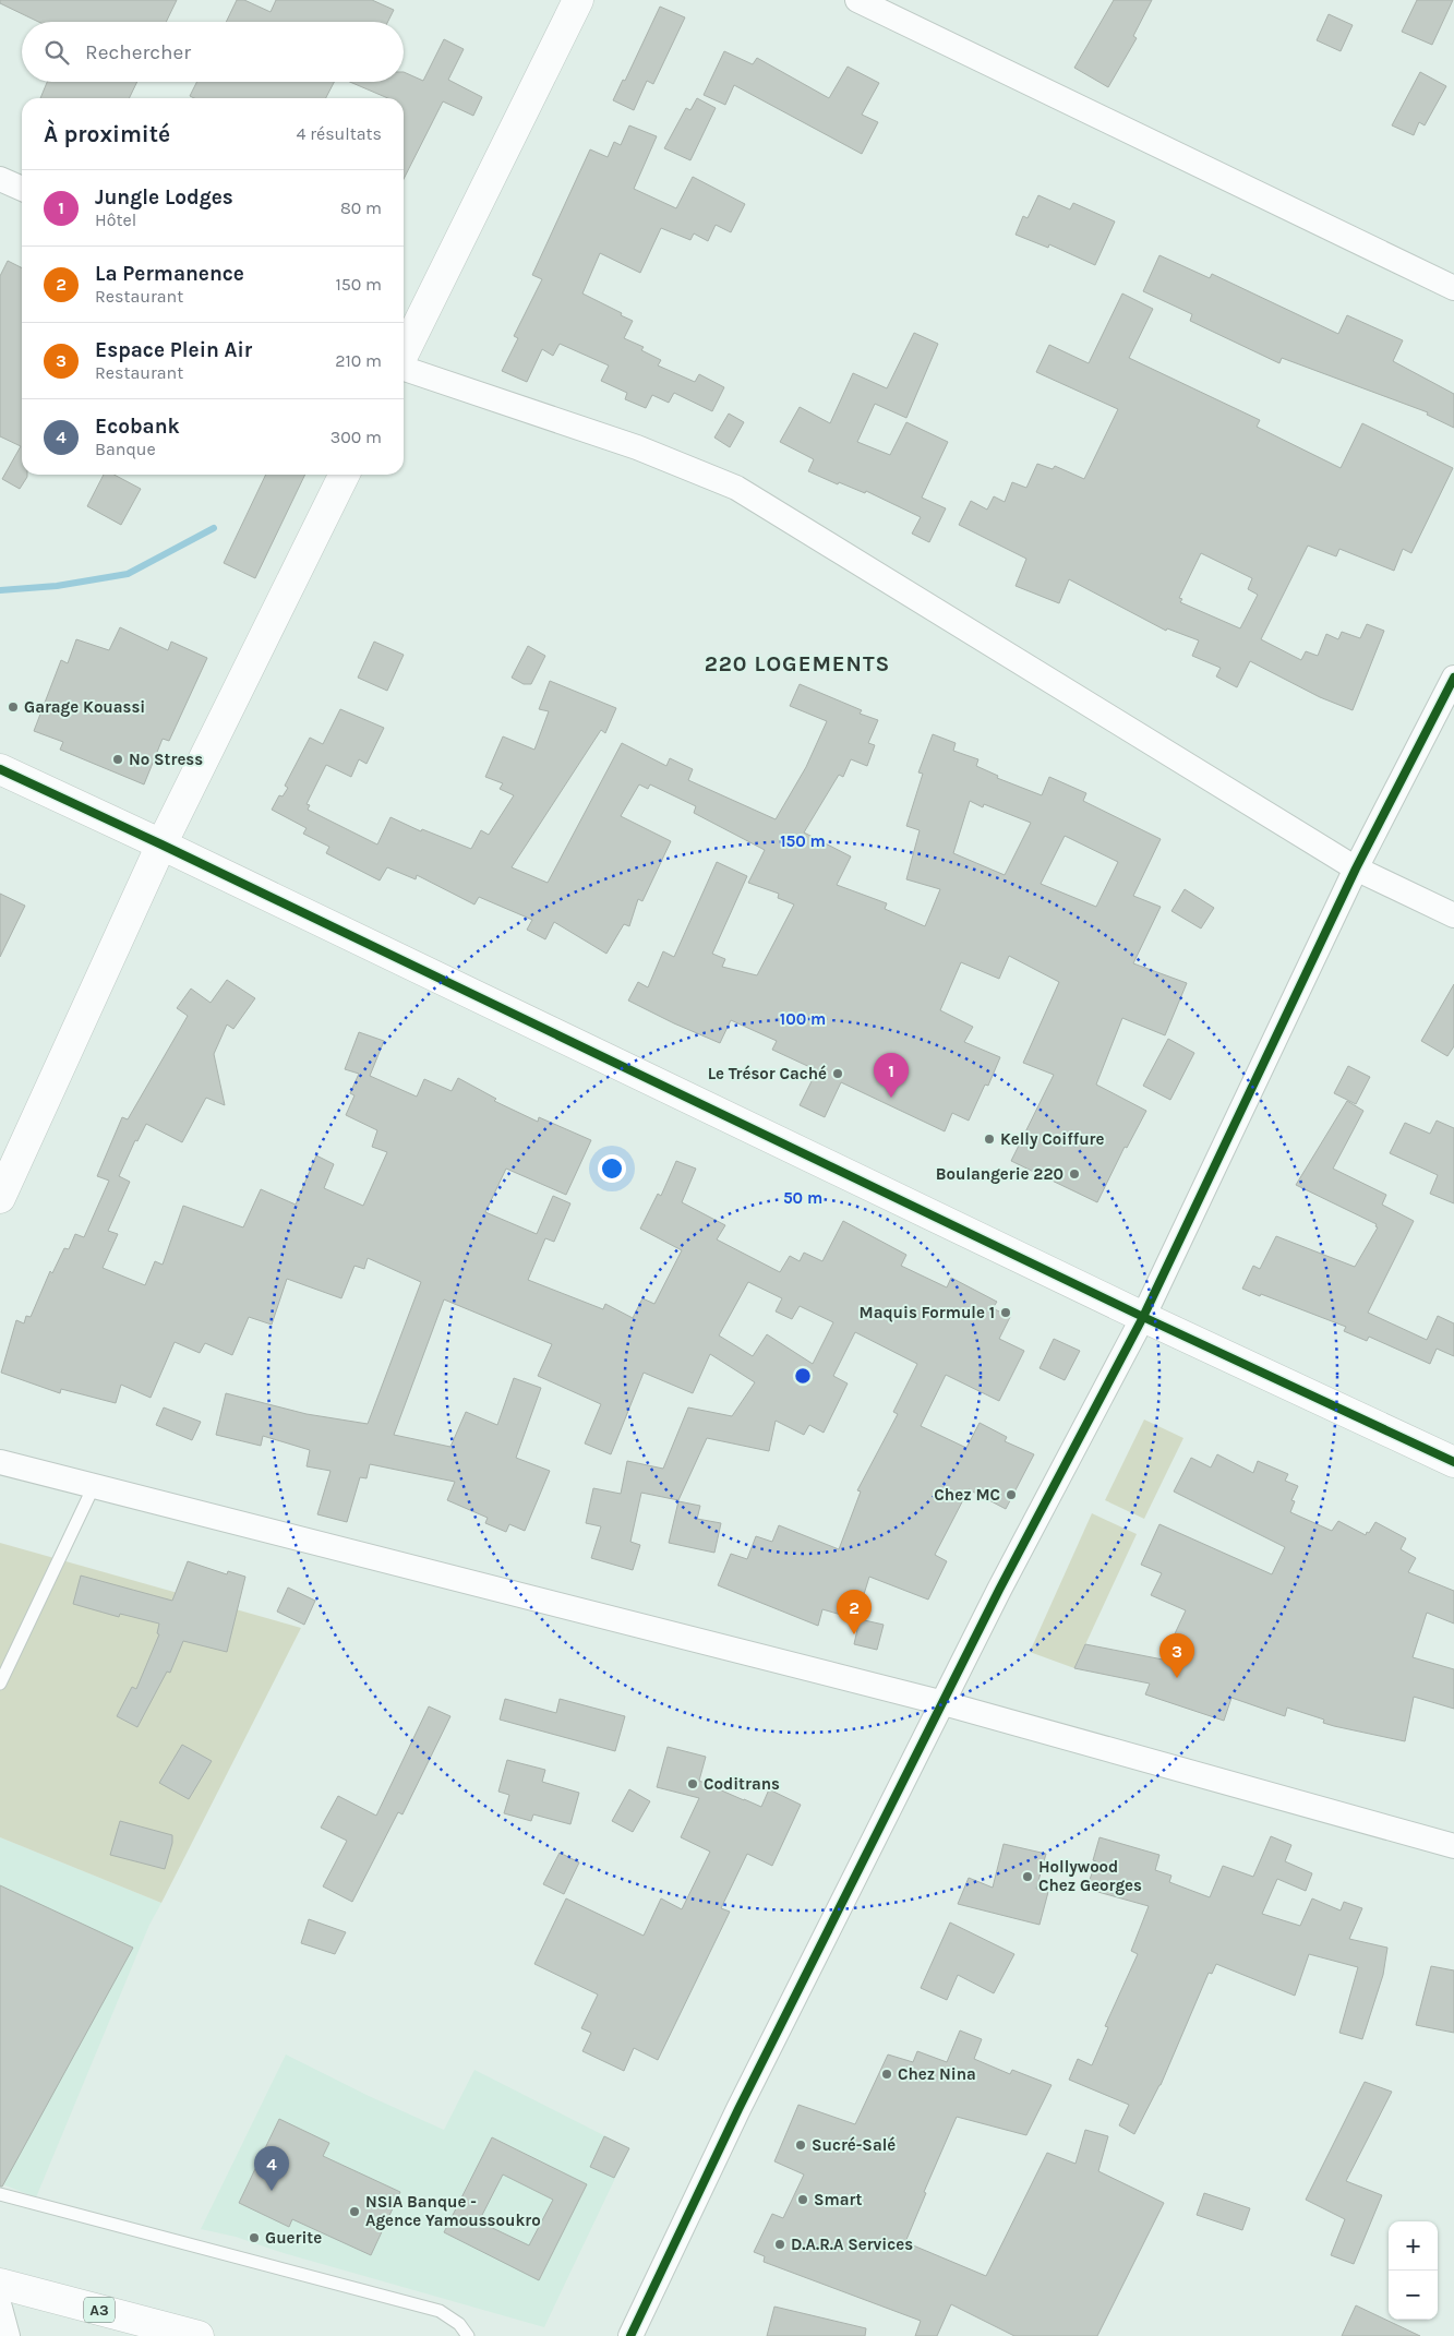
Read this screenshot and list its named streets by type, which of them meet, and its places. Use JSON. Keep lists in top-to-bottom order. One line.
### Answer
{"streets":{"main road":["A3"]},"districts":["220 LOGEMENTS"],"places":["Garage Kouassi","No Stress","Le Trésor Caché","Kelly Coiffure","Boulangerie 220","Maquis Formule 1","Chez MC","Coditrans","Hollywood Chez Georges","Chez Nina","Sucré-Salé","Smart","NSIA Banque - Agence Yamoussoukro","Guerite","D.A.R.A Services"],"page":{"search":"Rechercher","heading":["À proximité","4 résultats"],"list":[{"mark":"1","name":"Jungle Lodges","note":"Hôtel","value":"80 m"},{"mark":"2","name":"La Permanence","note":"Restaurant","value":"150 m"},{"mark":"3","name":"Espace Plein Air","note":"Restaurant","value":"210 m"},{"mark":"4","name":"Ecobank","note":"Banque","value":"300 m"}],"pins":["1","2","3","4"],"map_buttons":["+","−"]},"rings":["150 m","100 m","50 m"]}
